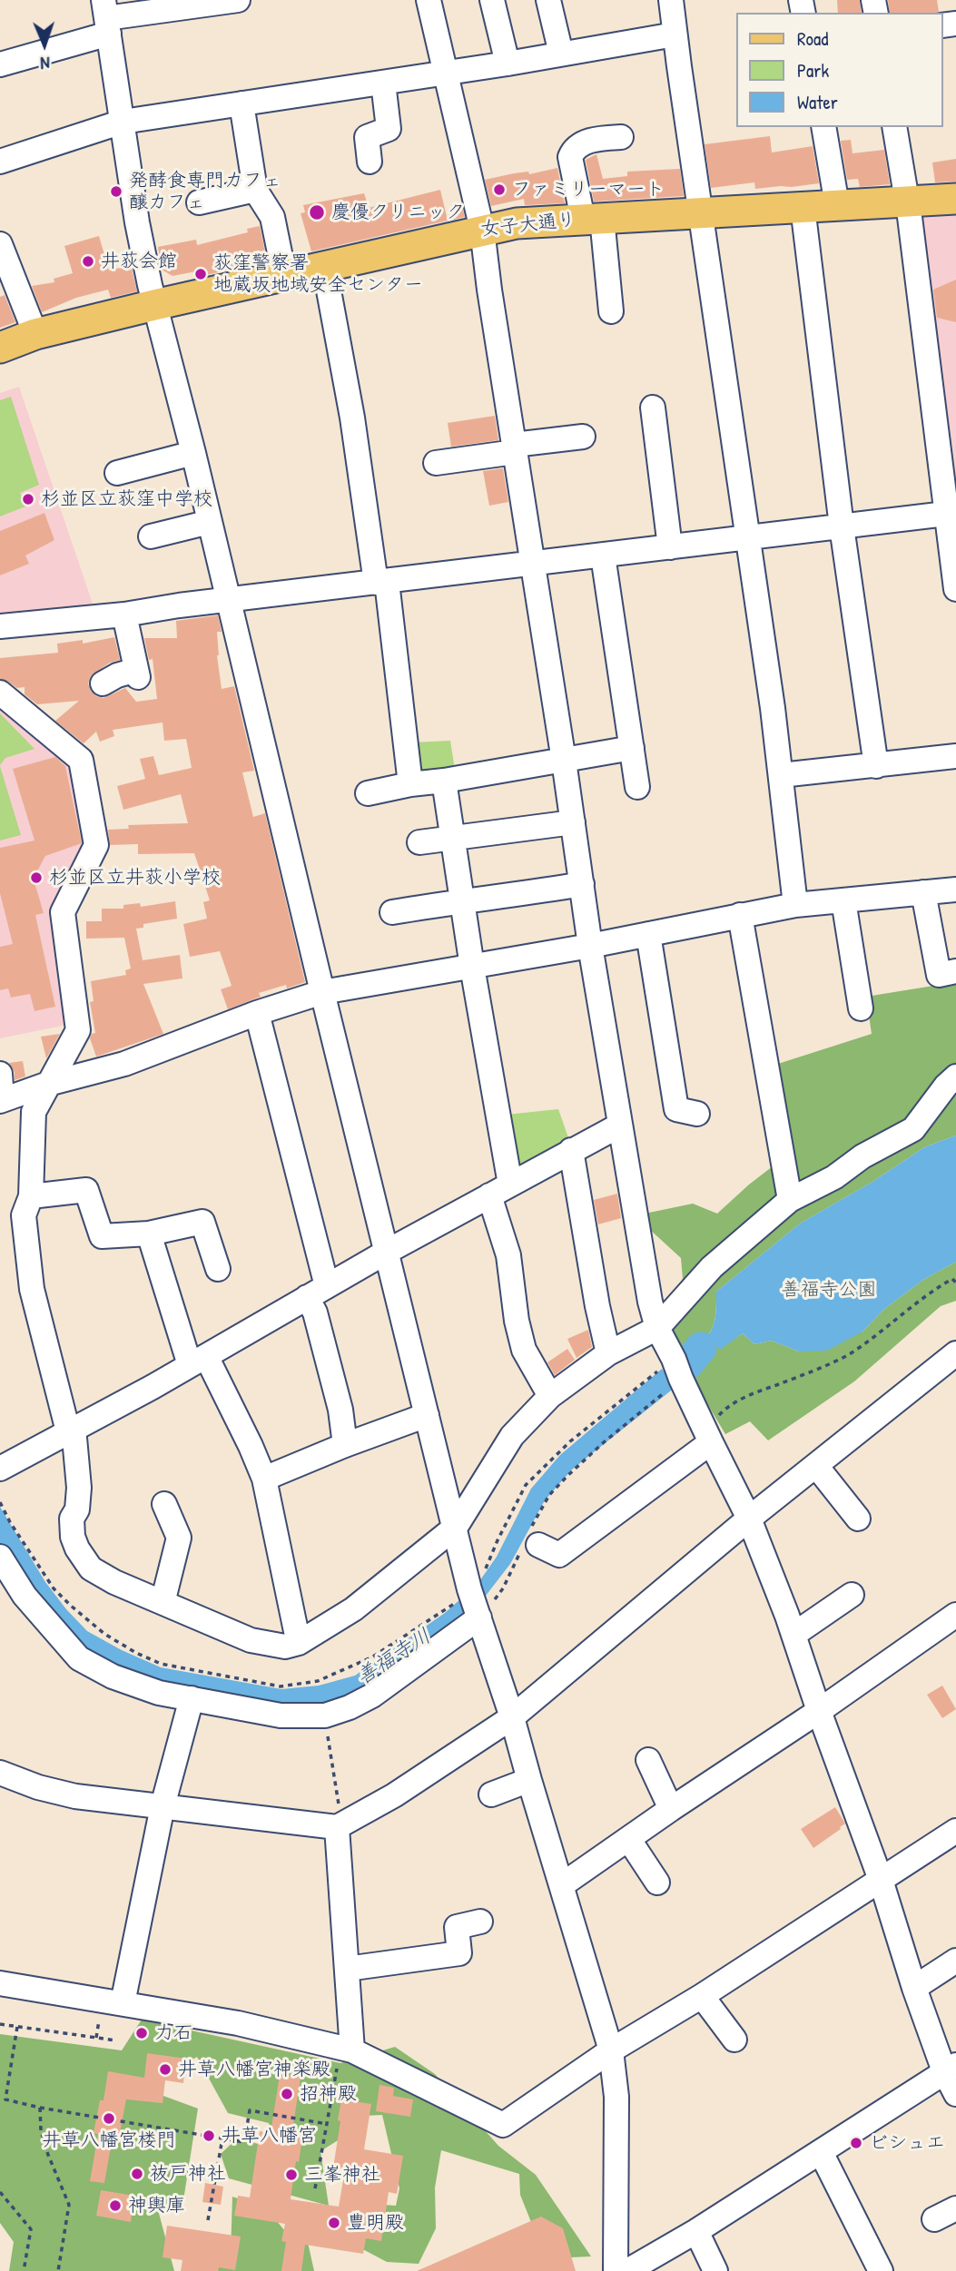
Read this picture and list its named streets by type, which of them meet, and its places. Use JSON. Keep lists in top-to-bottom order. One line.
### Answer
{"streets":{"main road":["女子大通り"]},"water":["善福寺川"],"parks":["善福寺公園"],"places":["ファミリーマート","発酵食専門カフェ 醸カフェ","慶優クリニック","井荻会館","荻窪警察署 地蔵坂地域安全センター","杉並区立荻窪中学校","杉並区立井荻小学校","力石","井草八幡宮神楽殿","招神殿","井草八幡宮楼門","井草八幡宮","ビシュエ","鿆戸神社","三峯神社","神輿庫","豊明殿"],"legend":["Road","Park","Water"],"north":"bottom"}
